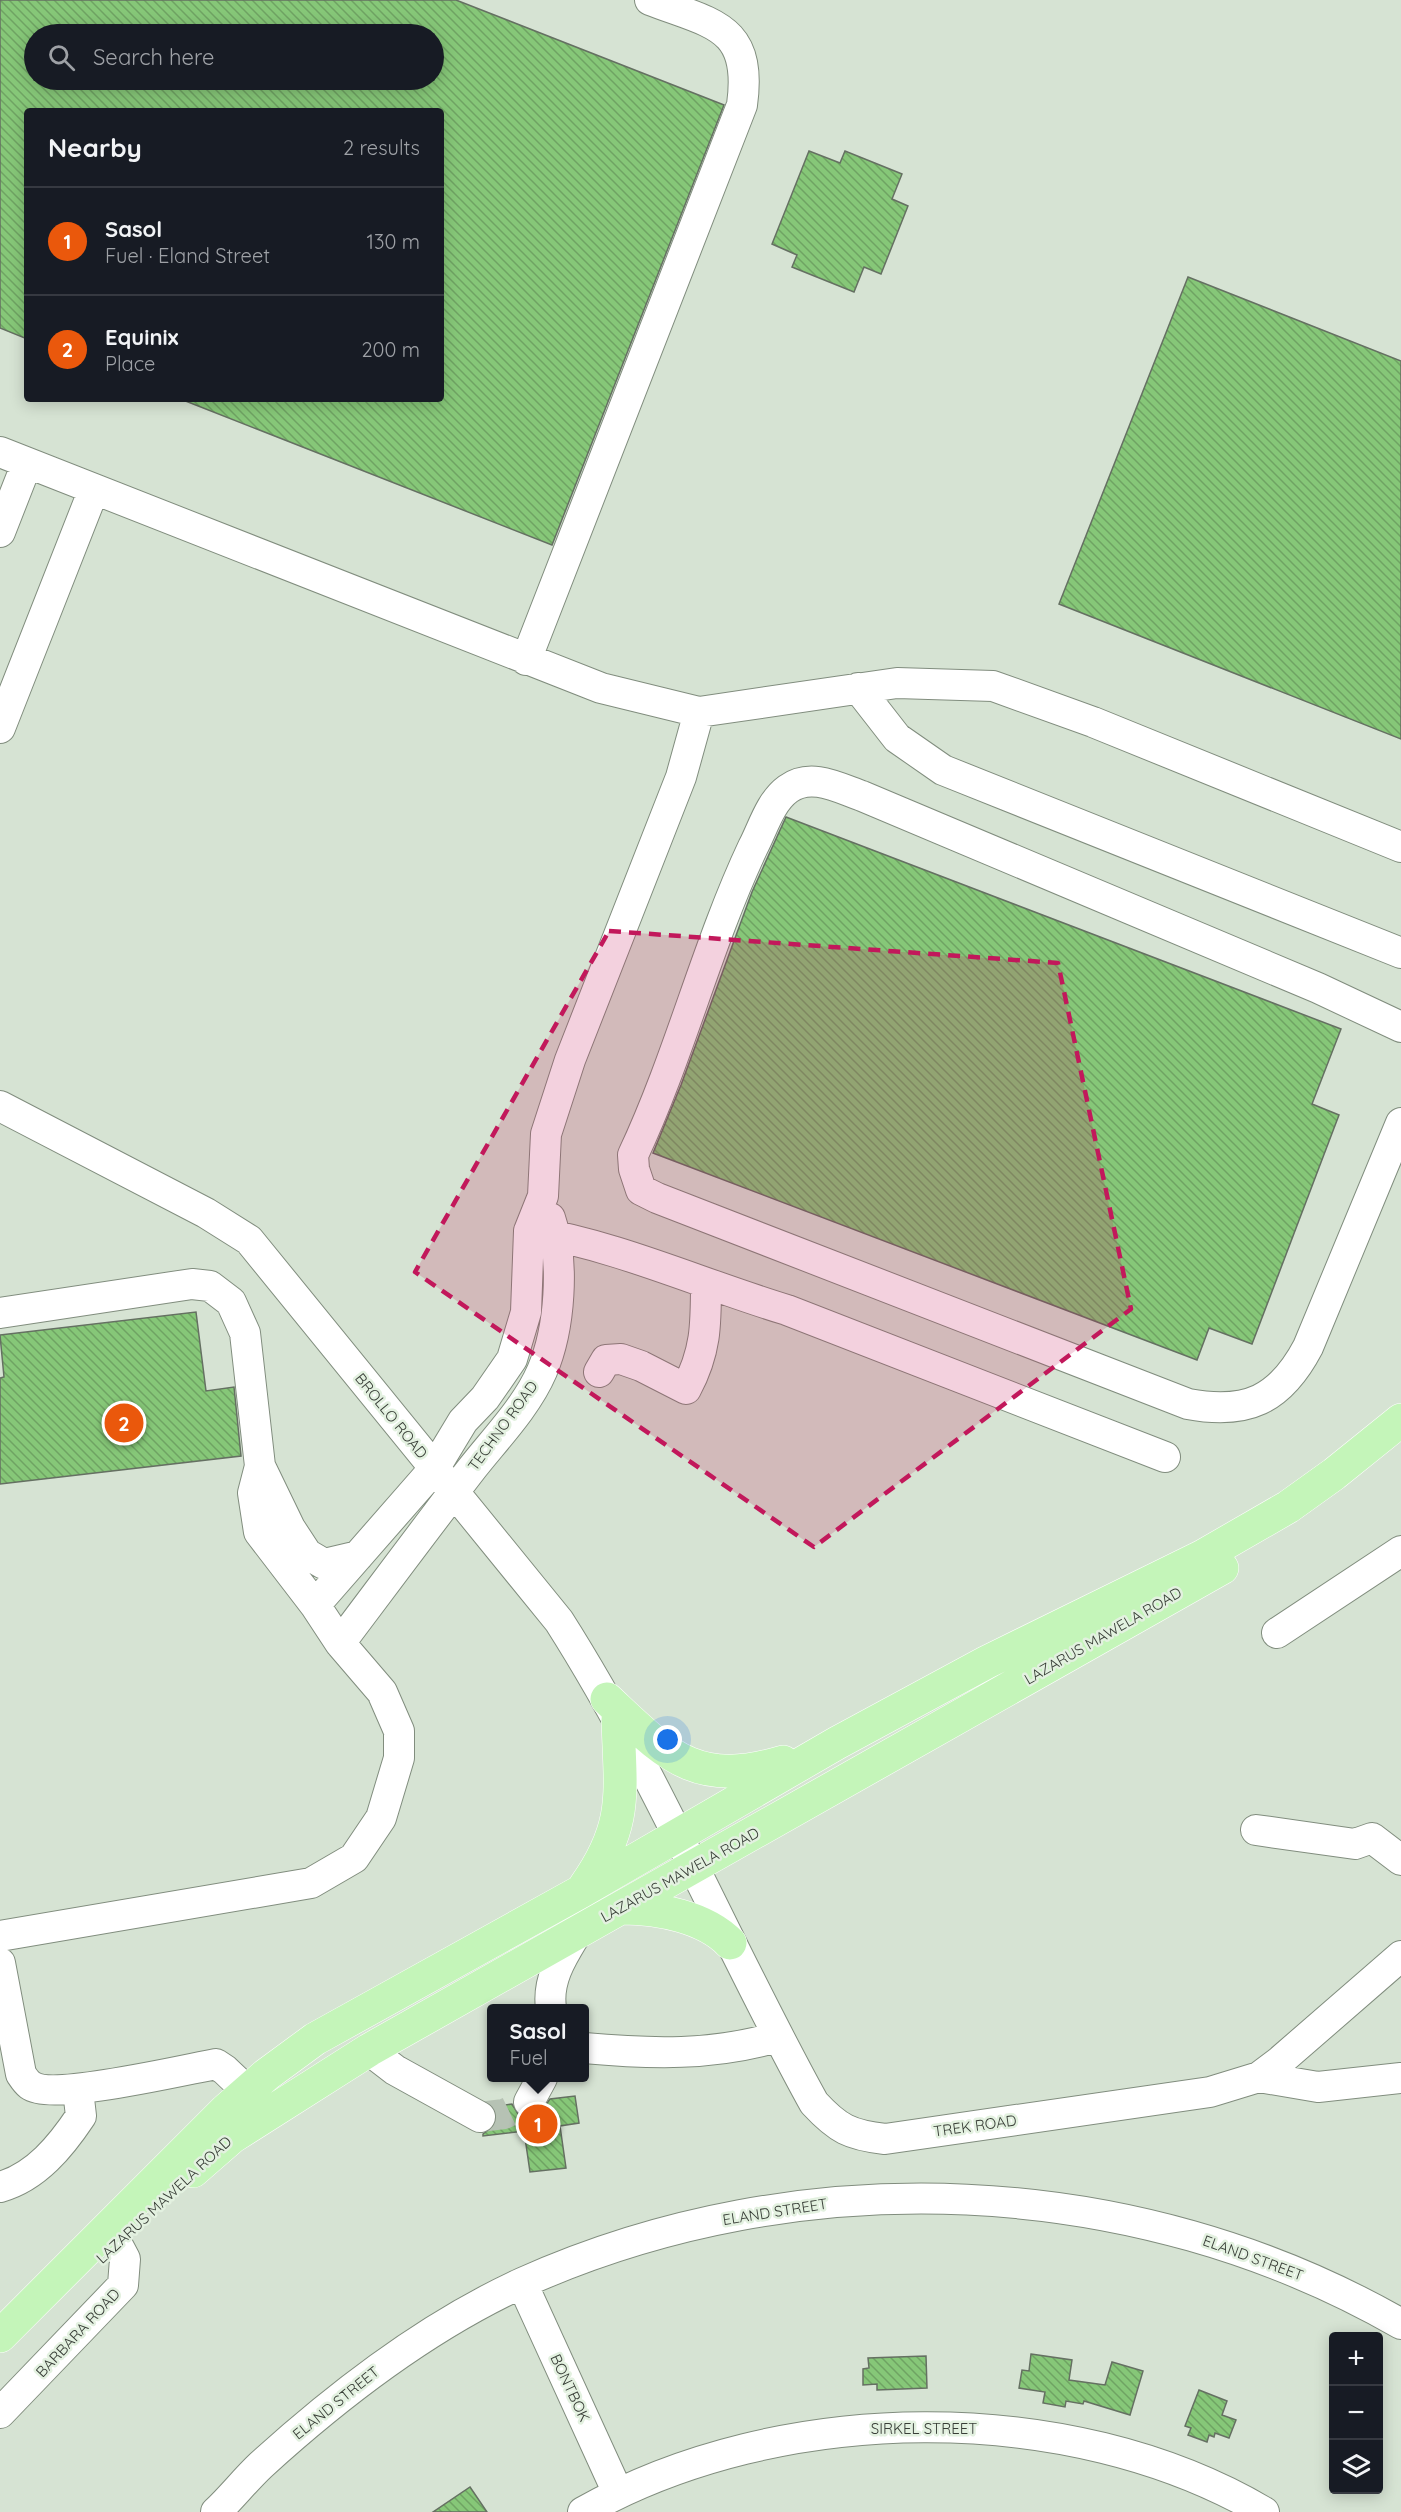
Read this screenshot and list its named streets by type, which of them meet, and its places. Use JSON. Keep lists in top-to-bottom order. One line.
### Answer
{"streets":{"main road":["LAZARUS MAWELA ROAD"],"street":["BROLLO ROAD","TECHNO ROAD","TREK ROAD","ELAND STREET","BARBARA ROAD","BONTBOK","SIRKEL STREET"]},"crossings":[["BROLLO ROAD","TECHNO ROAD"],["BROLLO ROAD","LAZARUS MAWELA ROAD"],["BROLLO ROAD","TREK ROAD"],["LAZARUS MAWELA ROAD","TREK ROAD"],["LAZARUS MAWELA ROAD","BARBARA ROAD"],["ELAND STREET","BONTBOK"],["BONTBOK","SIRKEL STREET"]],"page":{"search":"Search here","heading":["Nearby","2 results"],"list":[{"mark":"1","name":"Sasol","note":"Fuel · Eland Street","value":"130 m"},{"mark":"2","name":"Equinix","note":"Place","value":"200 m"}],"pins":["2","1"],"popup":["Sasol","Fuel"],"map_buttons":["+","−"]}}
